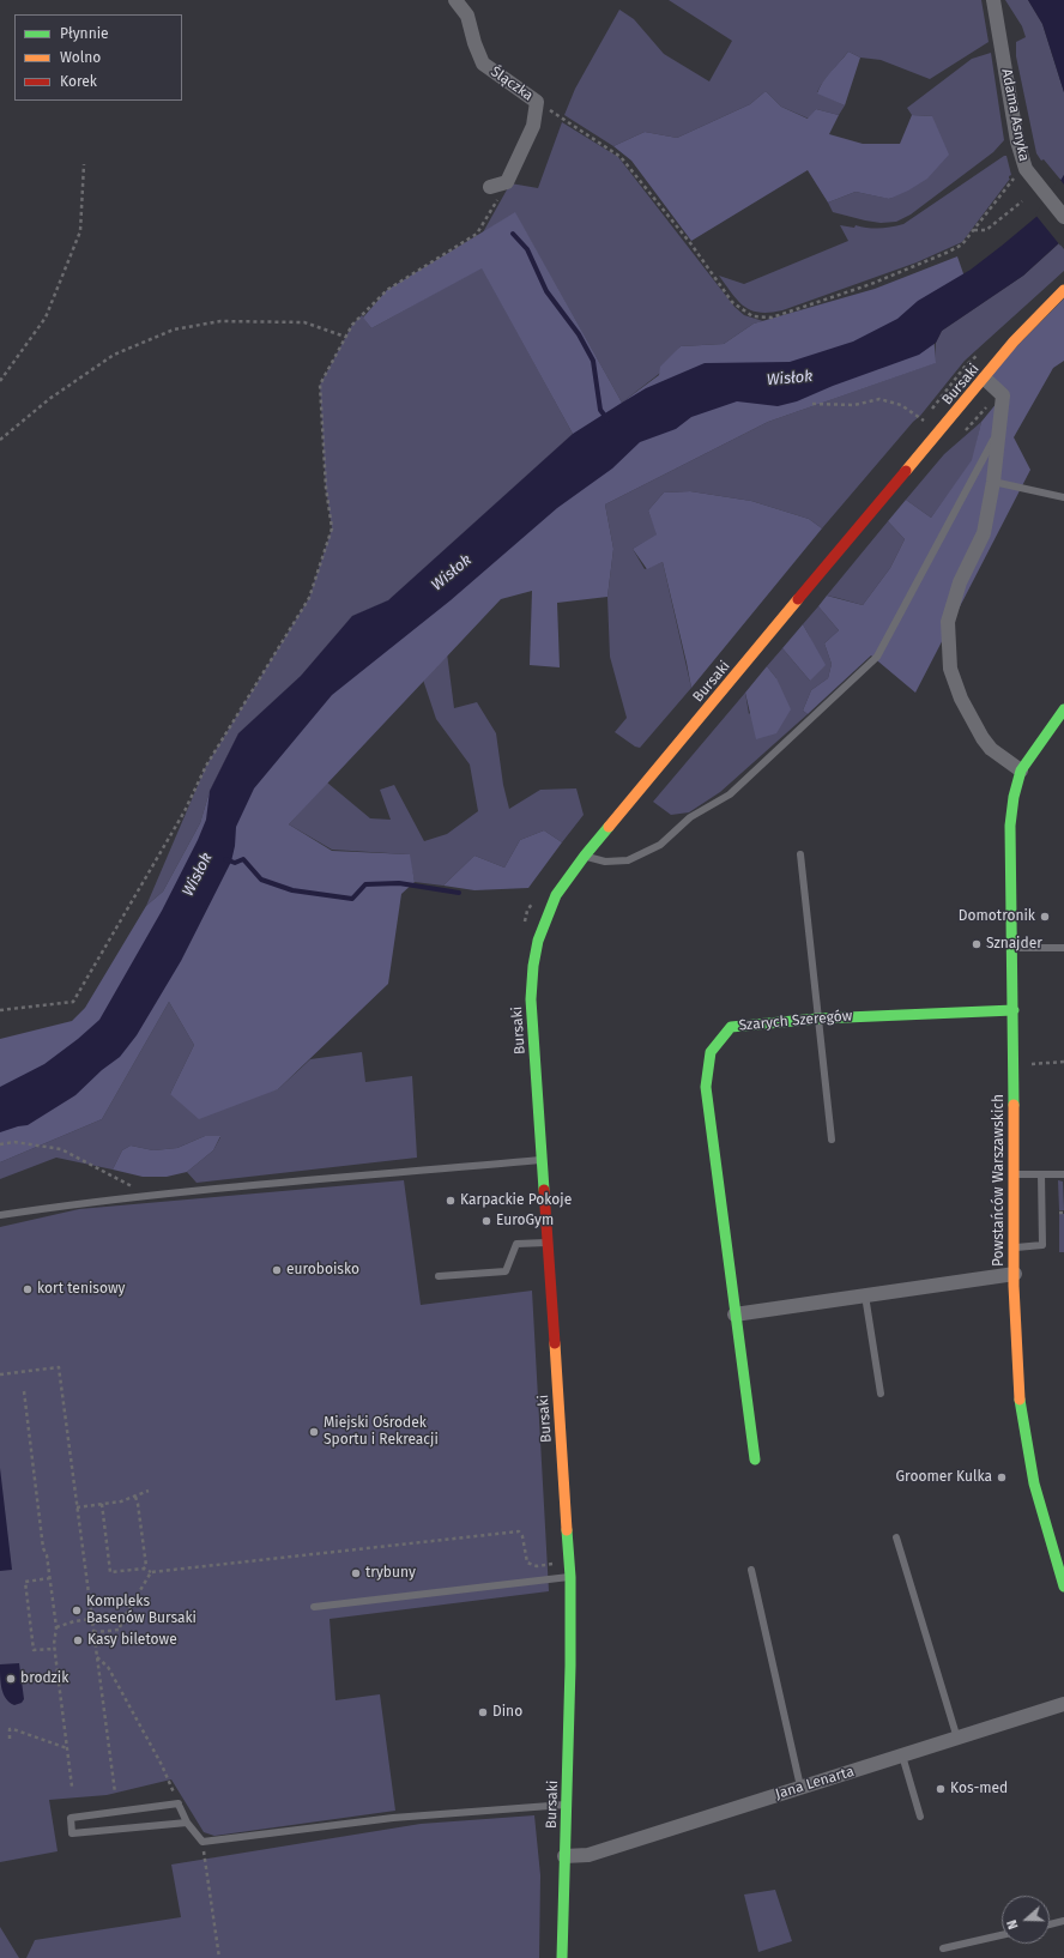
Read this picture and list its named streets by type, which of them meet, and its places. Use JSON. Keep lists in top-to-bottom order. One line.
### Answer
{"streets":{"street":["Ślączka","Adama Asnyka","Bursaki","Szarych Szeregów","Powstańców Warszawskich","Jana Lenarta"]},"crossings":[["Bursaki","Jana Lenarta"],["Szarych Szeregów","Powstańców Warszawskich"]],"water":["Wisłok"],"places":["Domotronik","Sznajder","Karpackie Pokoje","EuroGym","euroboisko","kort tenisowy","Miejski Ośrodek Sportu i Rekreacji","Groomer Kulka","trybuny","Kompleks Basenów Bursaki","Kasy biletowe","brodzik","Dino","Kos-med"],"legend":["Płynnie","Wolno","Korek"],"north":"left"}
